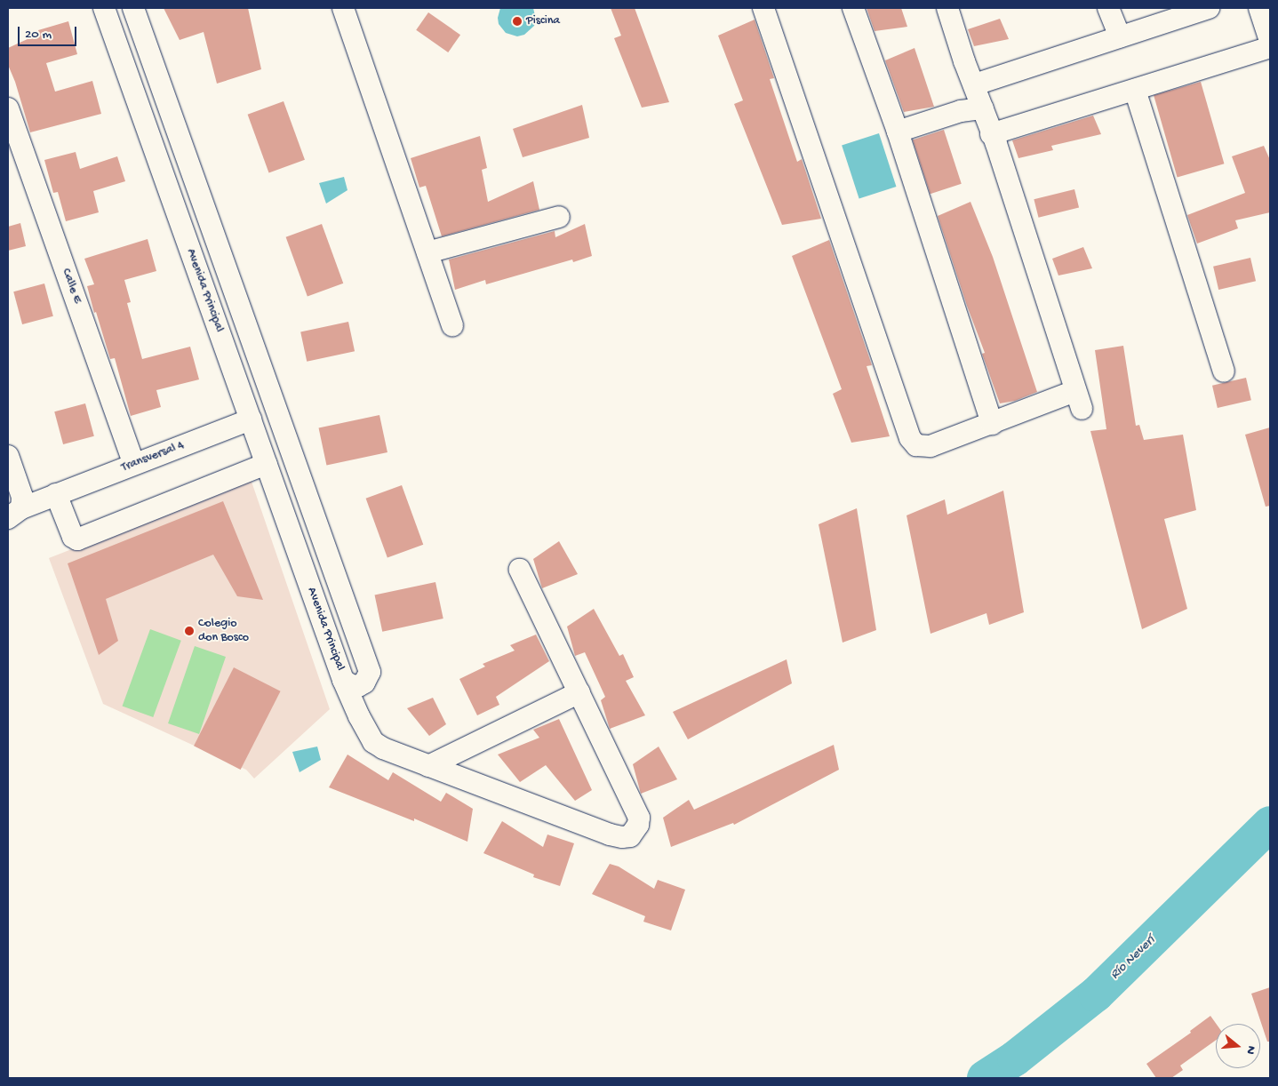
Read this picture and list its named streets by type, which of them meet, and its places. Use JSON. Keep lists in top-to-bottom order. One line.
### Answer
{"streets":{"street":["Calle E","Avenida Principal","Transversal 4"]},"crossings":[["Calle E","Transversal 4"],["Avenida Principal","Transversal 4"]],"water":["Río Neverí"],"places":["Piscina","Colegio don Bosco"],"scale_bar":"20 m","north":"right"}
